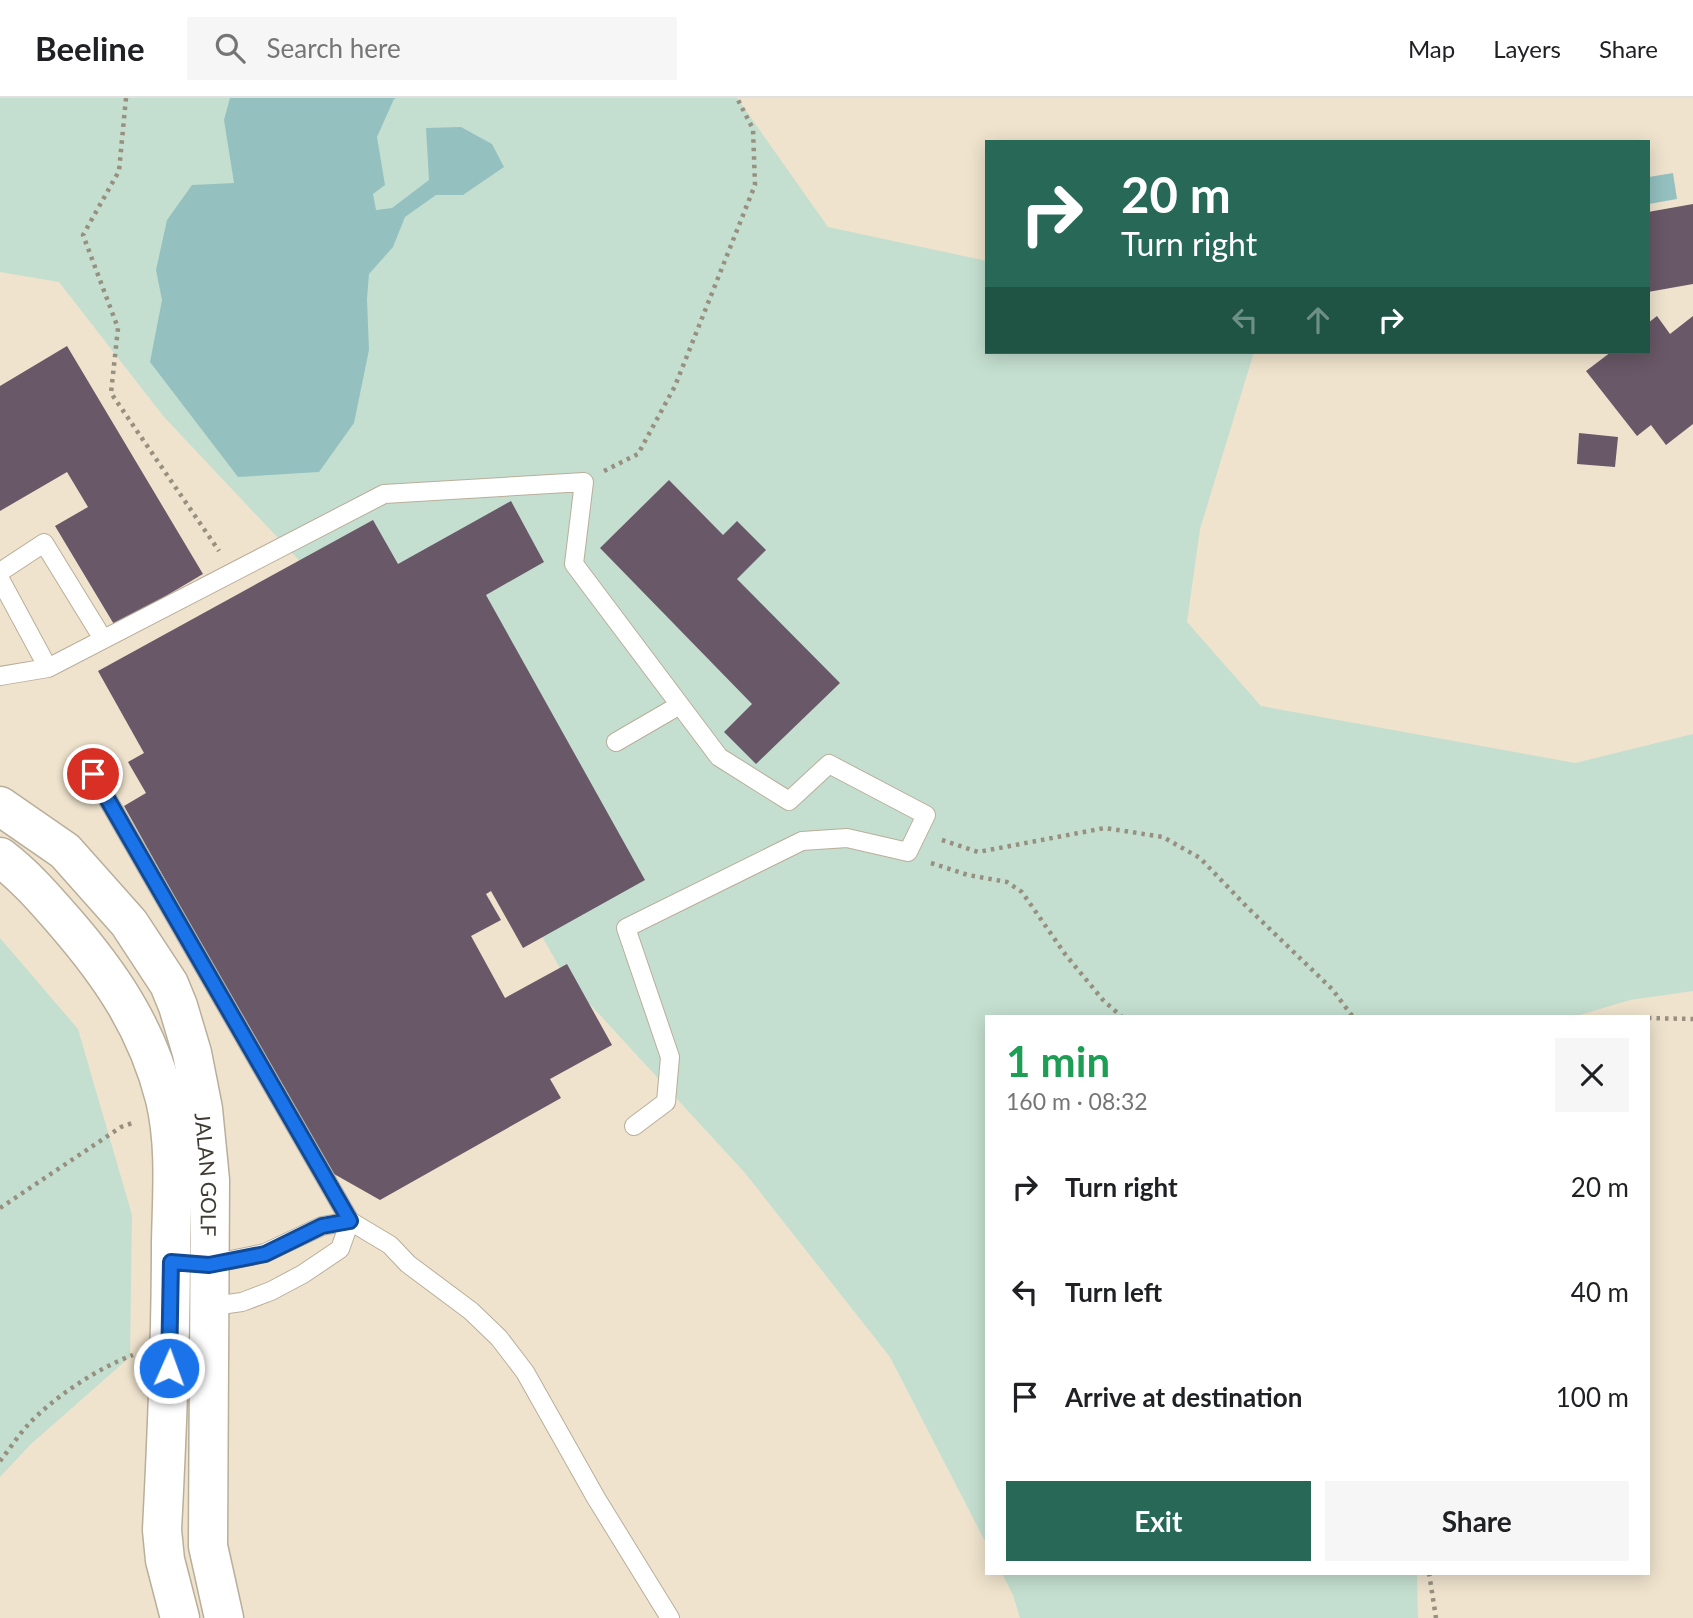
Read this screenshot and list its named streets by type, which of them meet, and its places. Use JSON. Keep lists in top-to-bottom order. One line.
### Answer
{"streets":{"street":["JALAN GOLF"]},"page":{"header":"Beeline","search":"Search here","nav":["Map","Layers","Share"],"turn":["20 m","Turn right"],"heading":["1 min","160 m · 08:32"],"list":[{"name":"Turn right","value":"20 m"},{"name":"Turn left","value":"40 m"},{"name":"Arrive at destination","value":"100 m"}],"buttons":["Exit","Share"]}}
